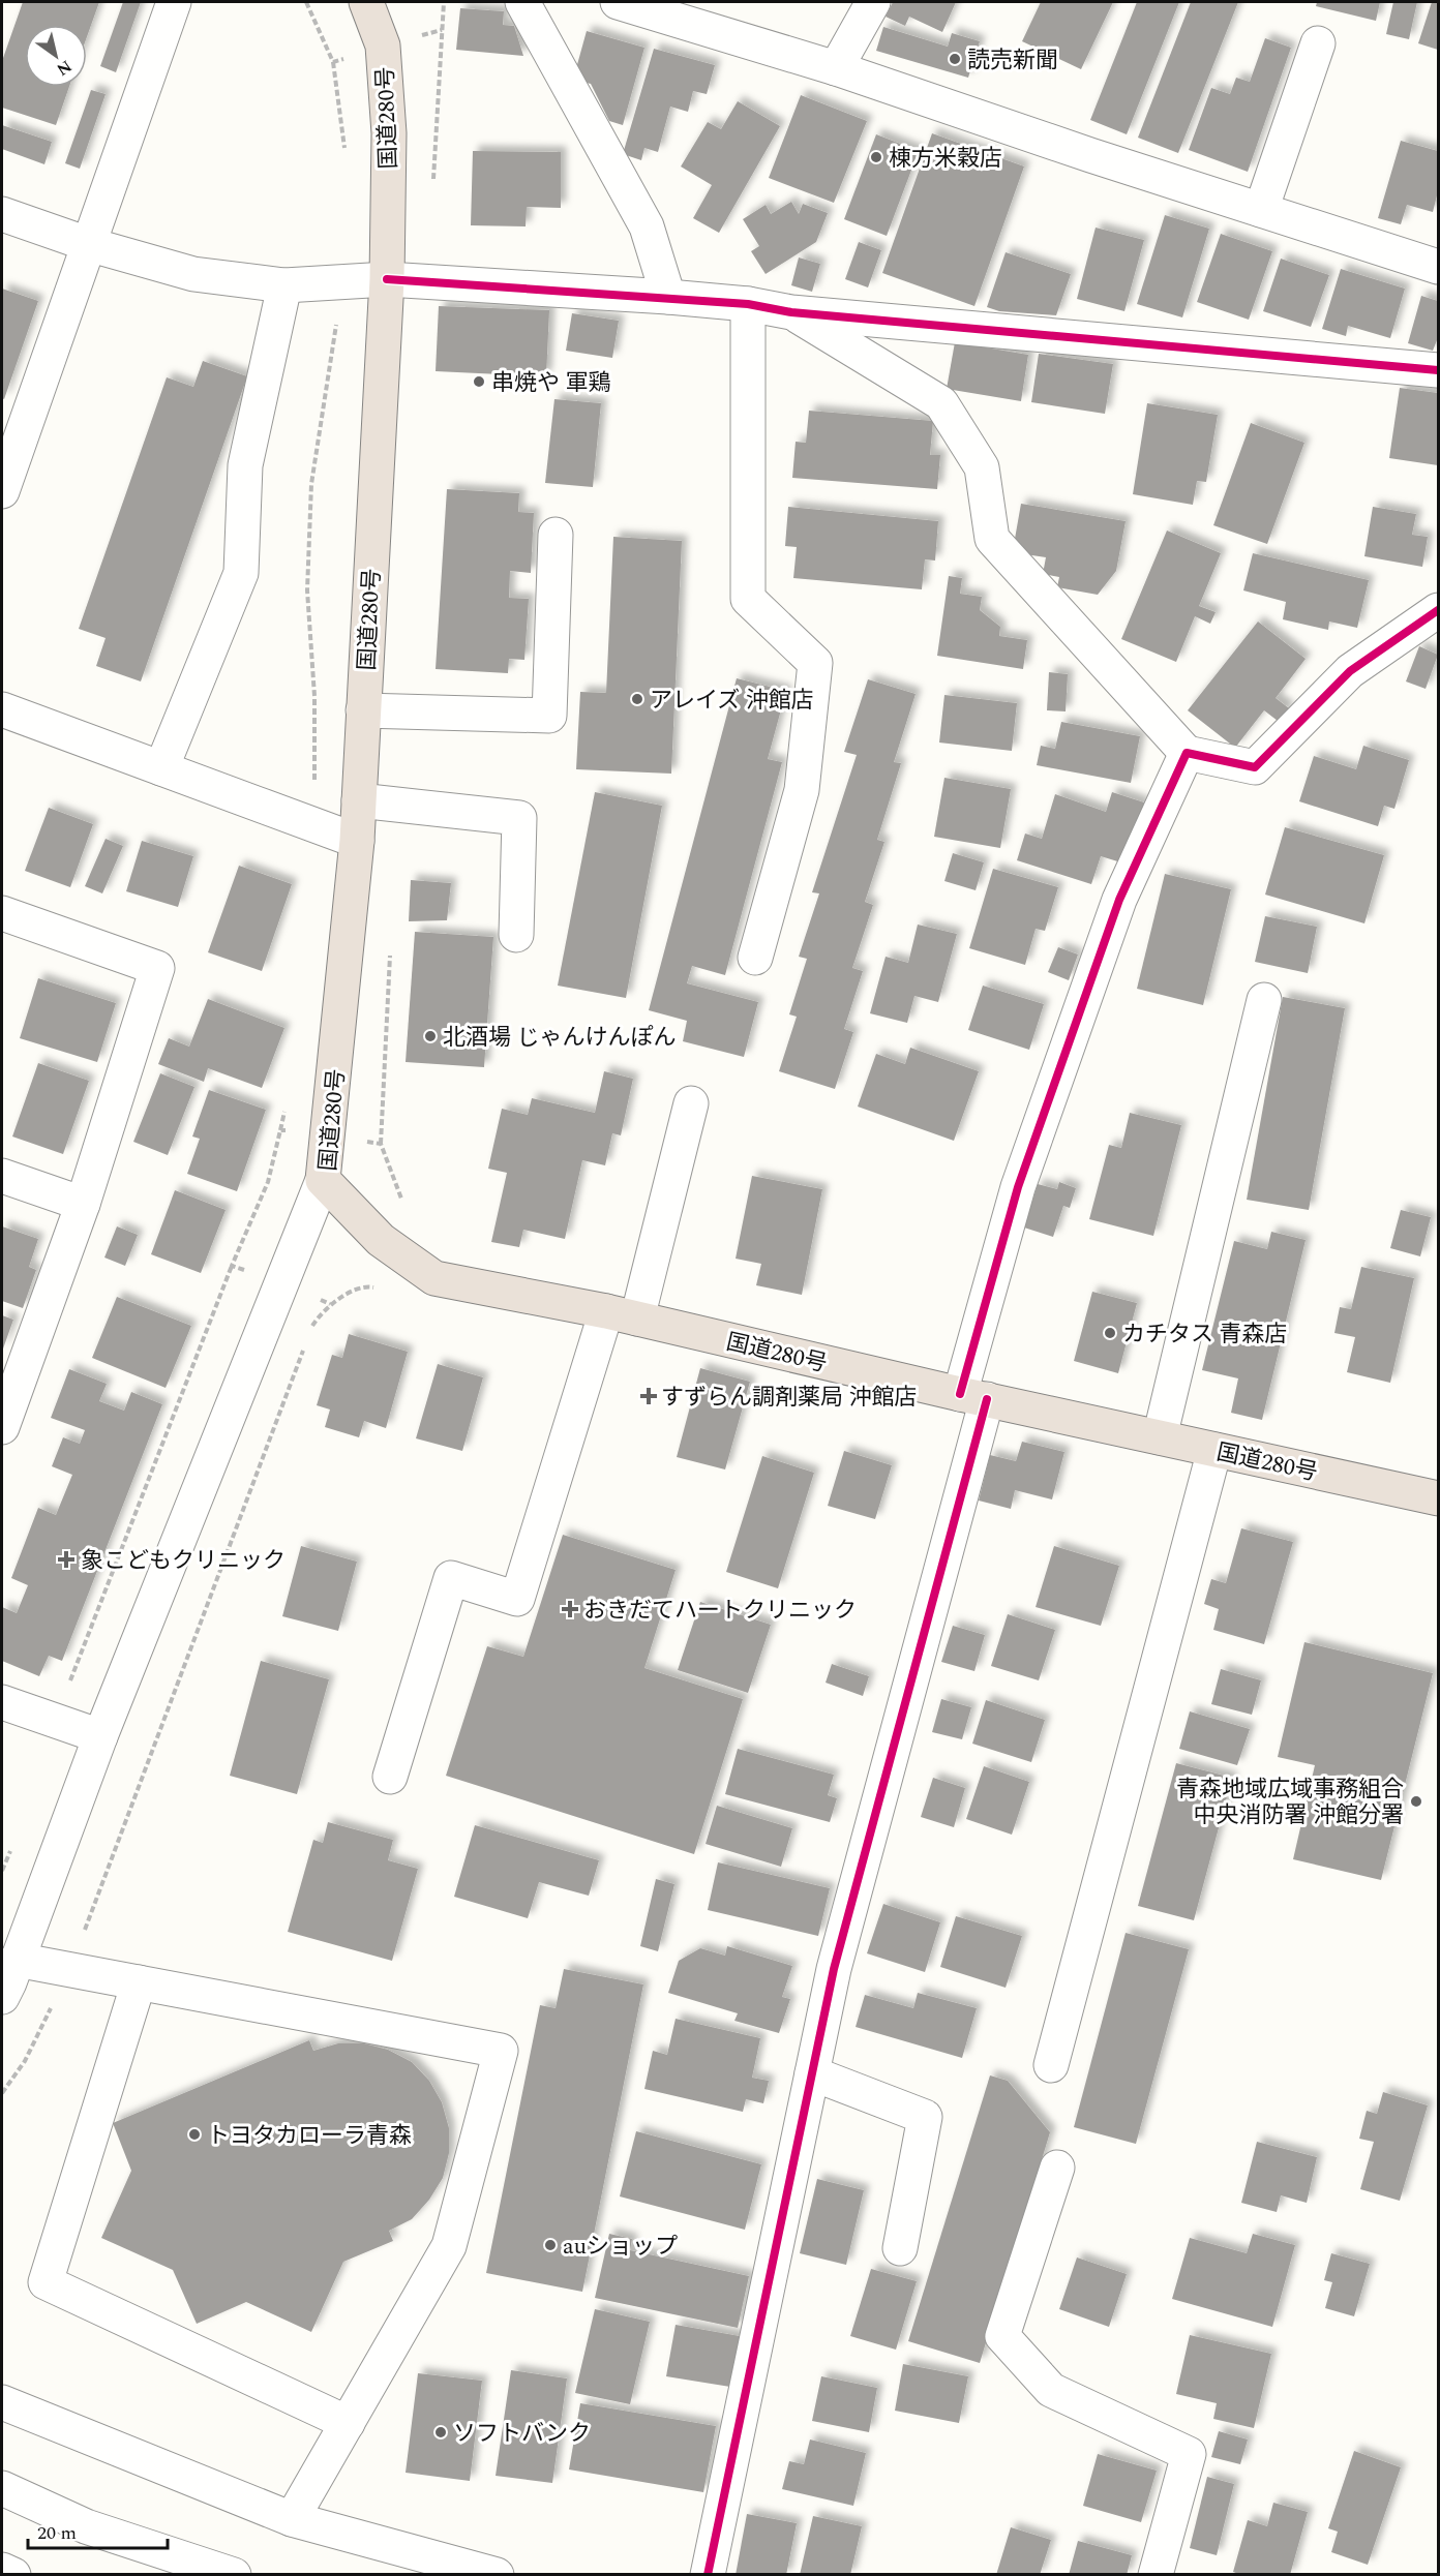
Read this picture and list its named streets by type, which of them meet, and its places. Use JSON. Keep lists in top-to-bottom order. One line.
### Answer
{"streets":{"highway":["国道280号"]},"places":{"other":["読売新聞","棟方米穀店","串焼や 軍鶏","アレイズ 沖館店","北酒場 じゃんけんぽん","カチタス 青森店","青森地域広域事務組合 中央消防署 沖館分署","トヨタカローラ青森","auショップ","ソフトバンク"],"health":["すずらん調剤薬局 沖館店","象こどもクリニック","おきだてハートクリニック"]},"scale_bar":"20 m","north":"bottom right"}
